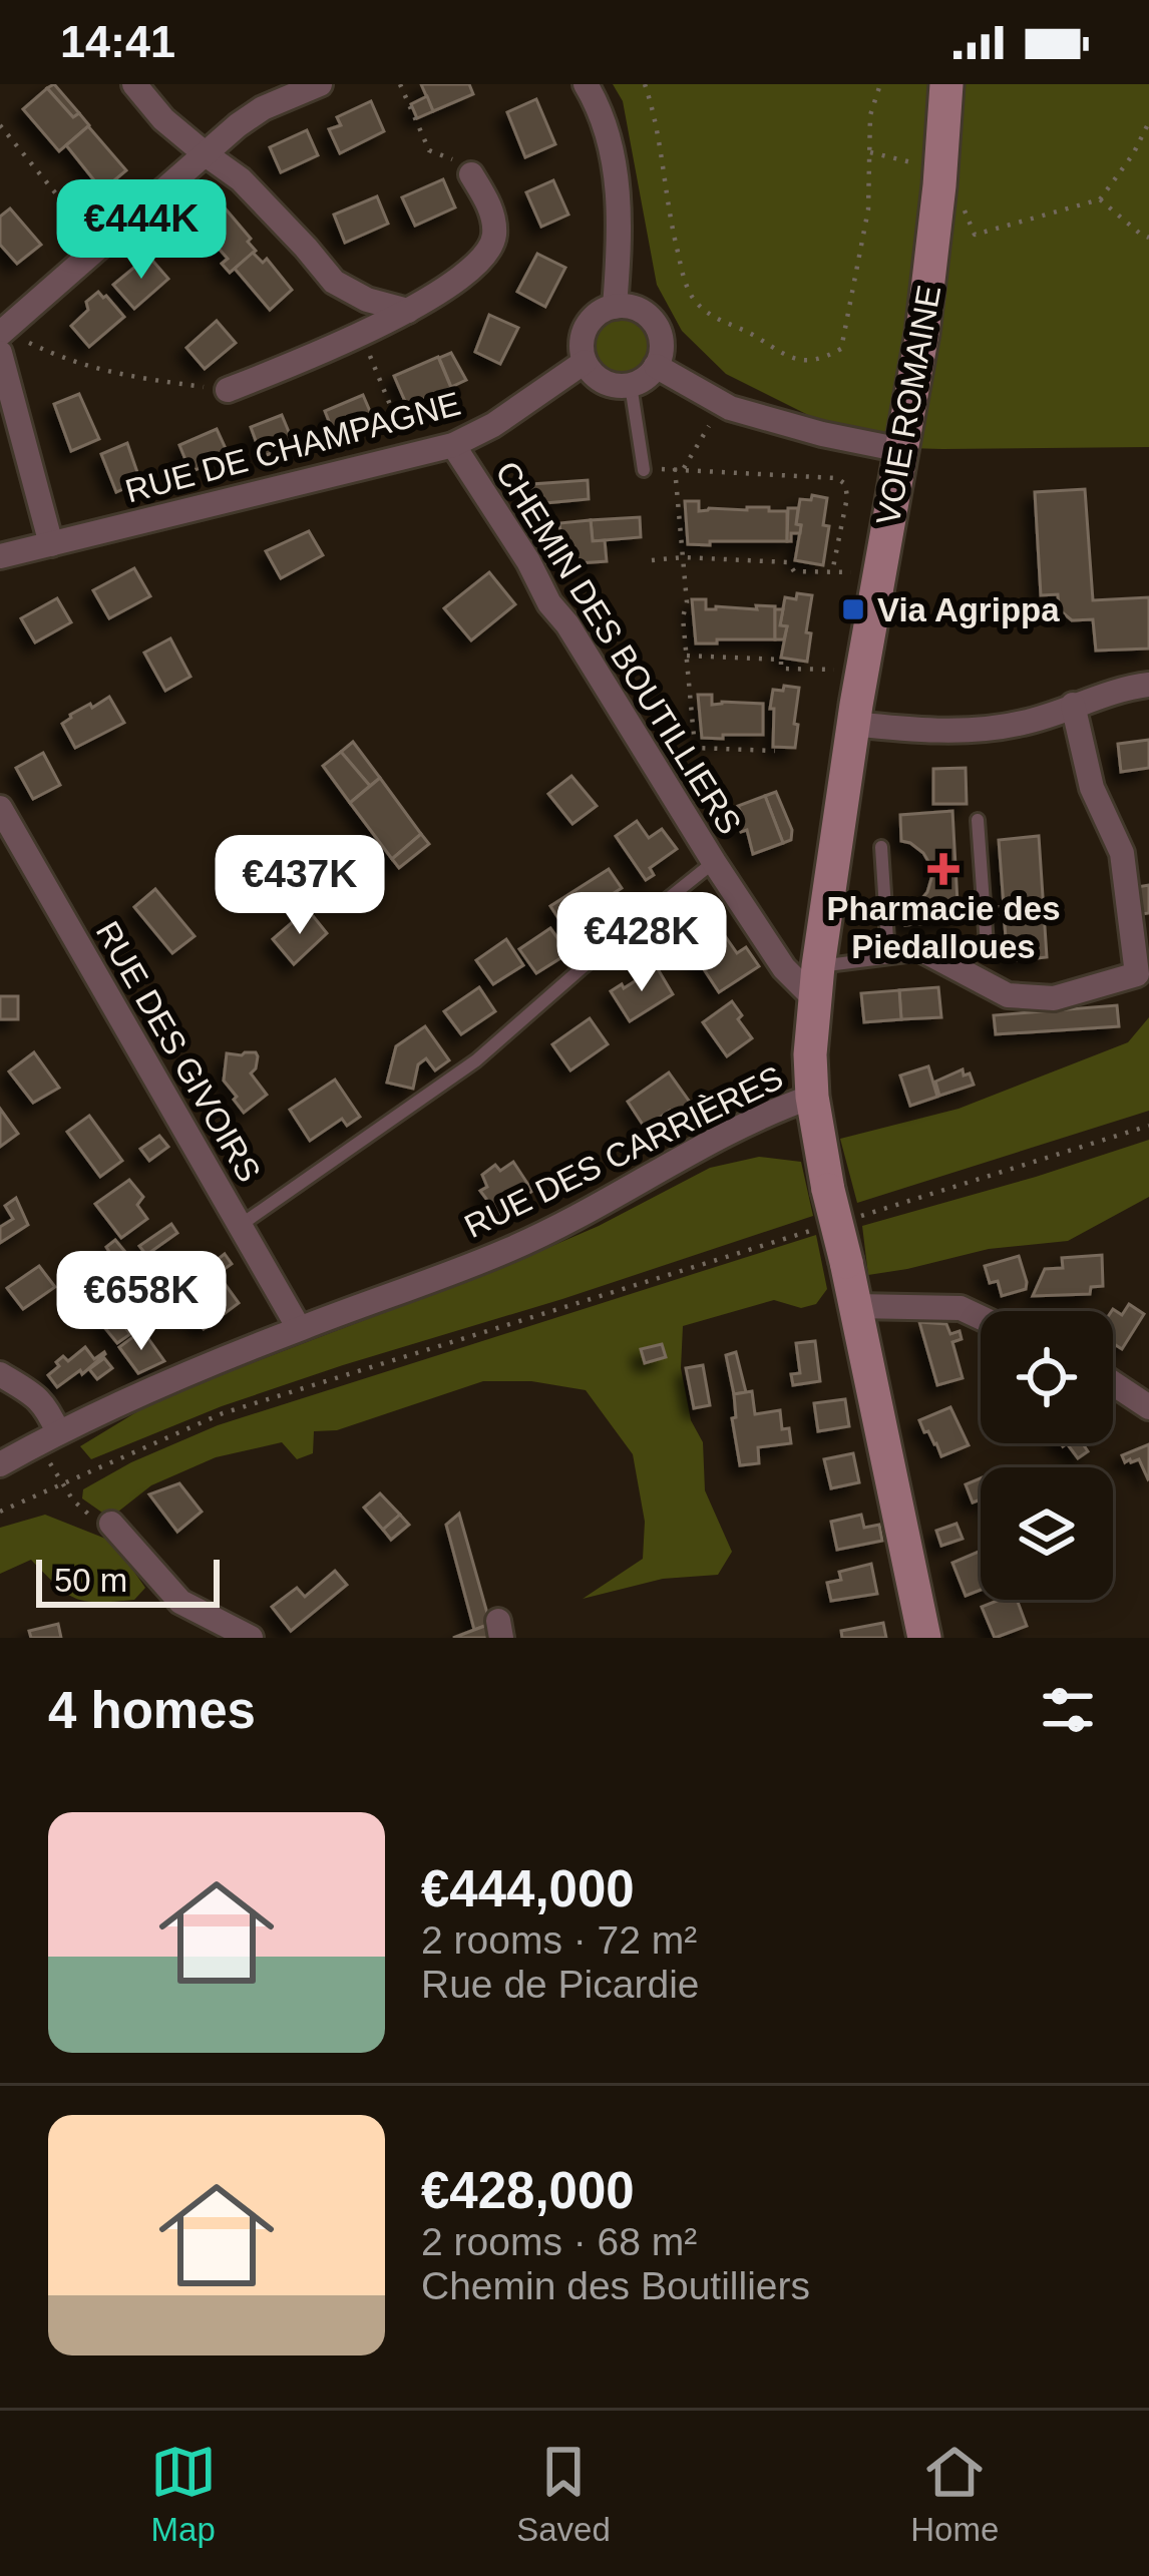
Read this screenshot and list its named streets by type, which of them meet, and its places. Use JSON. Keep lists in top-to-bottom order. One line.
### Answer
{"streets":{"main road":["VOIE ROMAINE"],"street":["RUE DE CHAMPAGNE","CHEMIN DES BOUTILLIERS","RUE DES GIVOIRS","RUE DES CARRIÈRES"]},"crossings":[["VOIE ROMAINE","CHEMIN DES BOUTILLIERS"],["VOIE ROMAINE","RUE DES CARRIÈRES"],["RUE DE CHAMPAGNE","CHEMIN DES BOUTILLIERS"],["RUE DES GIVOIRS","RUE DES CARRIÈRES"]],"places":{"transit":["Via Agrippa"],"health":["Pharmacie des Piedalloues"]},"scale_bar":"50 m","page":{"status":"14:41","price":["€444K","€437K","€428K","€658K"],"scale":"50 m","heading":"4 homes","list":[{"name":"€444,000","note":"2 rooms · 72 m² · Rue de Picardie"},{"name":"€428,000","note":"2 rooms · 68 m² · Chemin des Boutilliers"}],"tabs":["Map","Saved","Home"]}}
